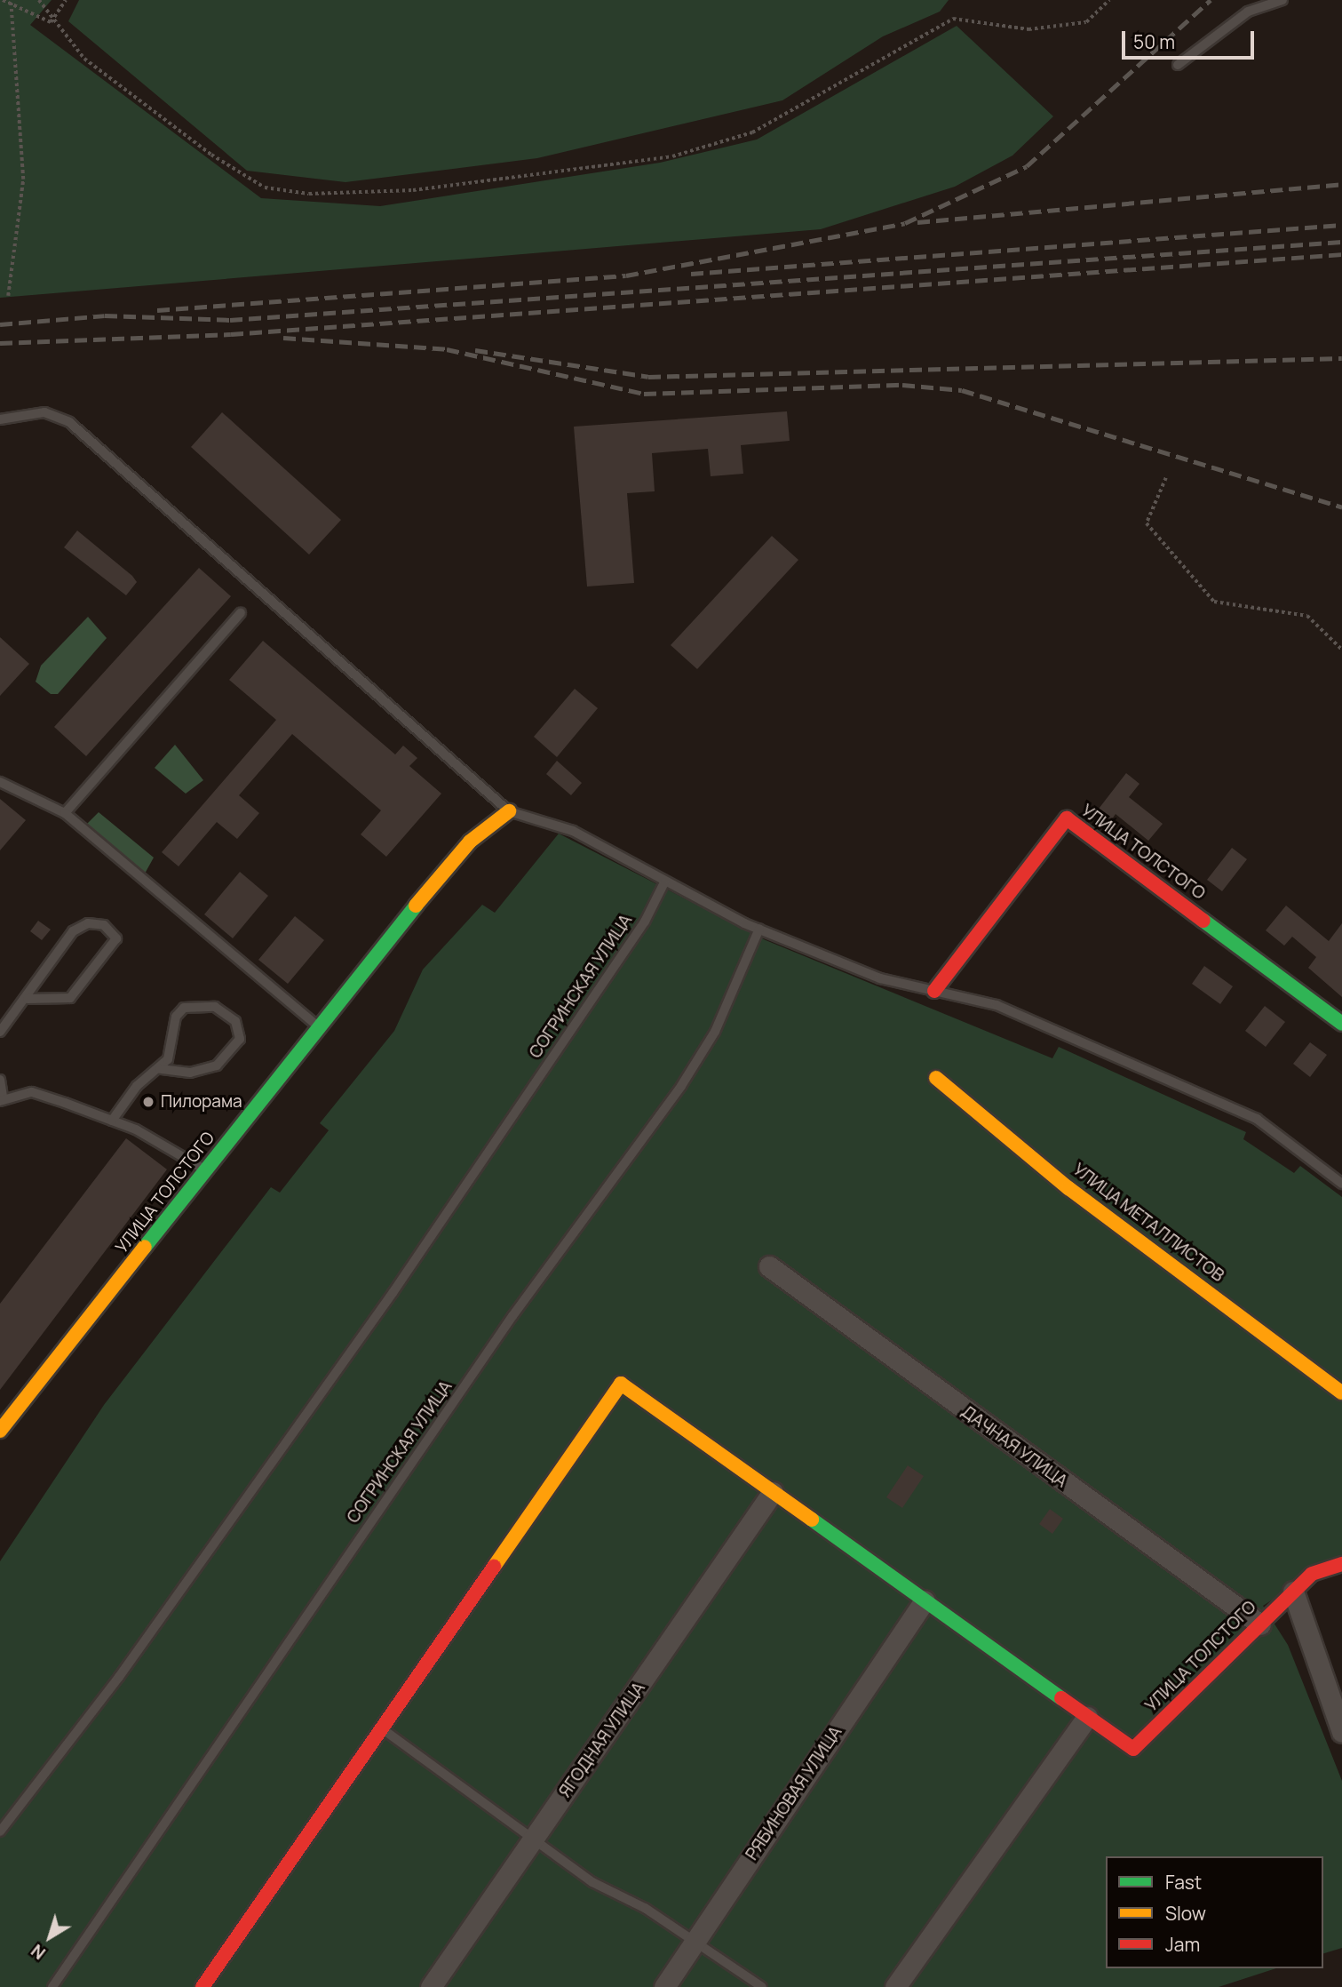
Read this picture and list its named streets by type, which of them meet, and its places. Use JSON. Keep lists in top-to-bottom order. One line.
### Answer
{"streets":{"street":["УЛИЦА ТОЛСТОГО","УЛИЦА МЕТАЛЛИСТОВ","ДАЧНАЯ УЛИЦА","ЯГОДНАЯ УЛИЦА","РЯБИНОВАЯ УЛИЦА"],"lane":["СОГРИНСКАЯ УЛИЦА"]},"crossings":[["УЛИЦА ТОЛСТОГО","ДАЧНАЯ УЛИЦА"]],"places":["Пилорама"],"legend":["Fast","Slow","Jam"],"scale_bar":"50 m","north":"bottom left"}
